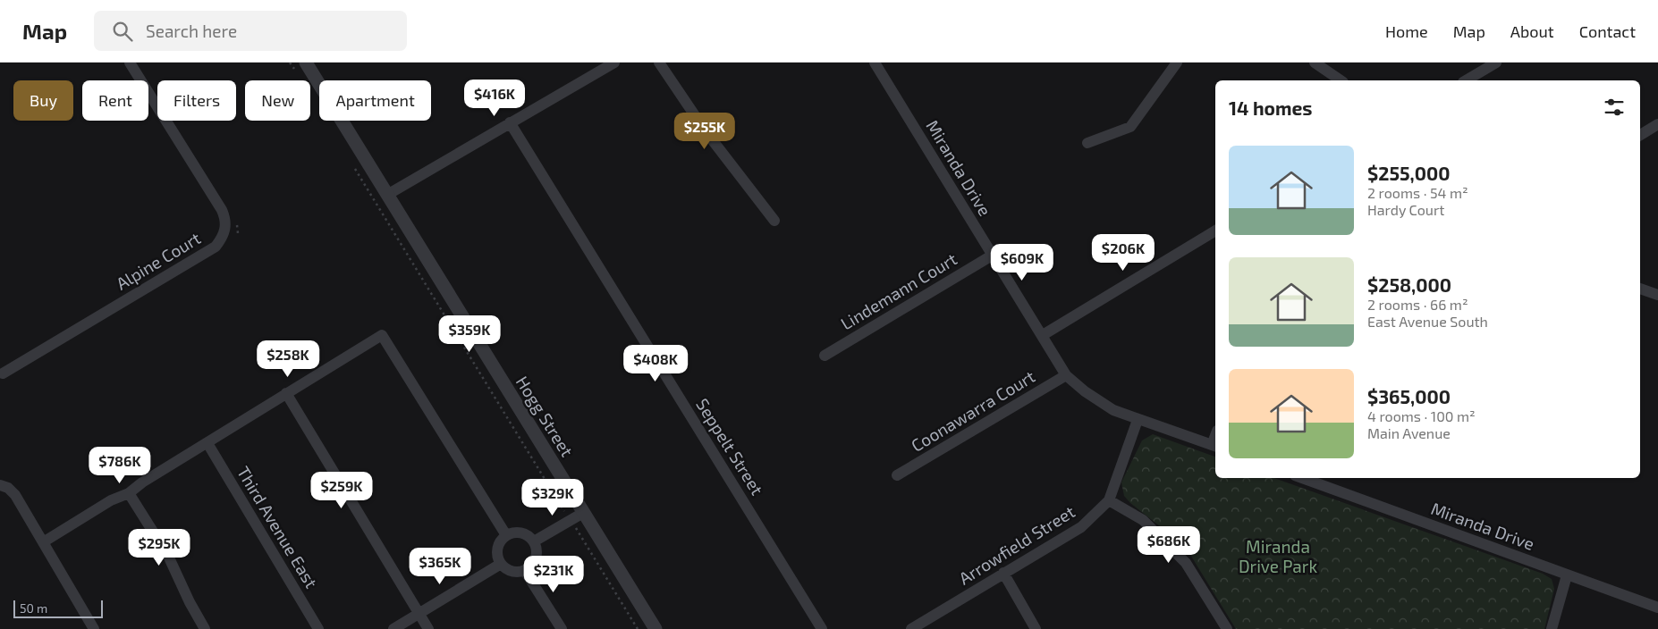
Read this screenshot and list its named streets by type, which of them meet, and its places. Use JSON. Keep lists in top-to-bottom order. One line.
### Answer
{"streets":{"street":["Miranda Drive","Alpine Court","Lindemann Court","Coonawarra Court","Hogg Street","Seppelt Street","Third Avenue East","Arrowfield Street"]},"crossings":[["Miranda Drive","Lindemann Court"],["Miranda Drive","Coonawarra Court"],["Miranda Drive","Arrowfield Street"]],"parks":["Miranda Drive Park"],"scale_bar":"50 m","page":{"header":"Map","search":"Search here","nav":["Home","Map","About","Contact"],"price":["$416K","$255K","$206K","$609K","$359K","$258K","$408K","$786K","$259K","$329K","$686K","$295K","$365K","$231K"],"chip":["Buy","Rent","Filters","New","Apartment"],"heading":"14 homes","list":[{"name":"$255,000","note":"2 rooms · 54 m² · Hardy Court"},{"name":"$258,000","note":"2 rooms · 66 m² · East Avenue South"},{"name":"$365,000","note":"4 rooms · 100 m² · Main Avenue"}],"scale":"50 m"}}
